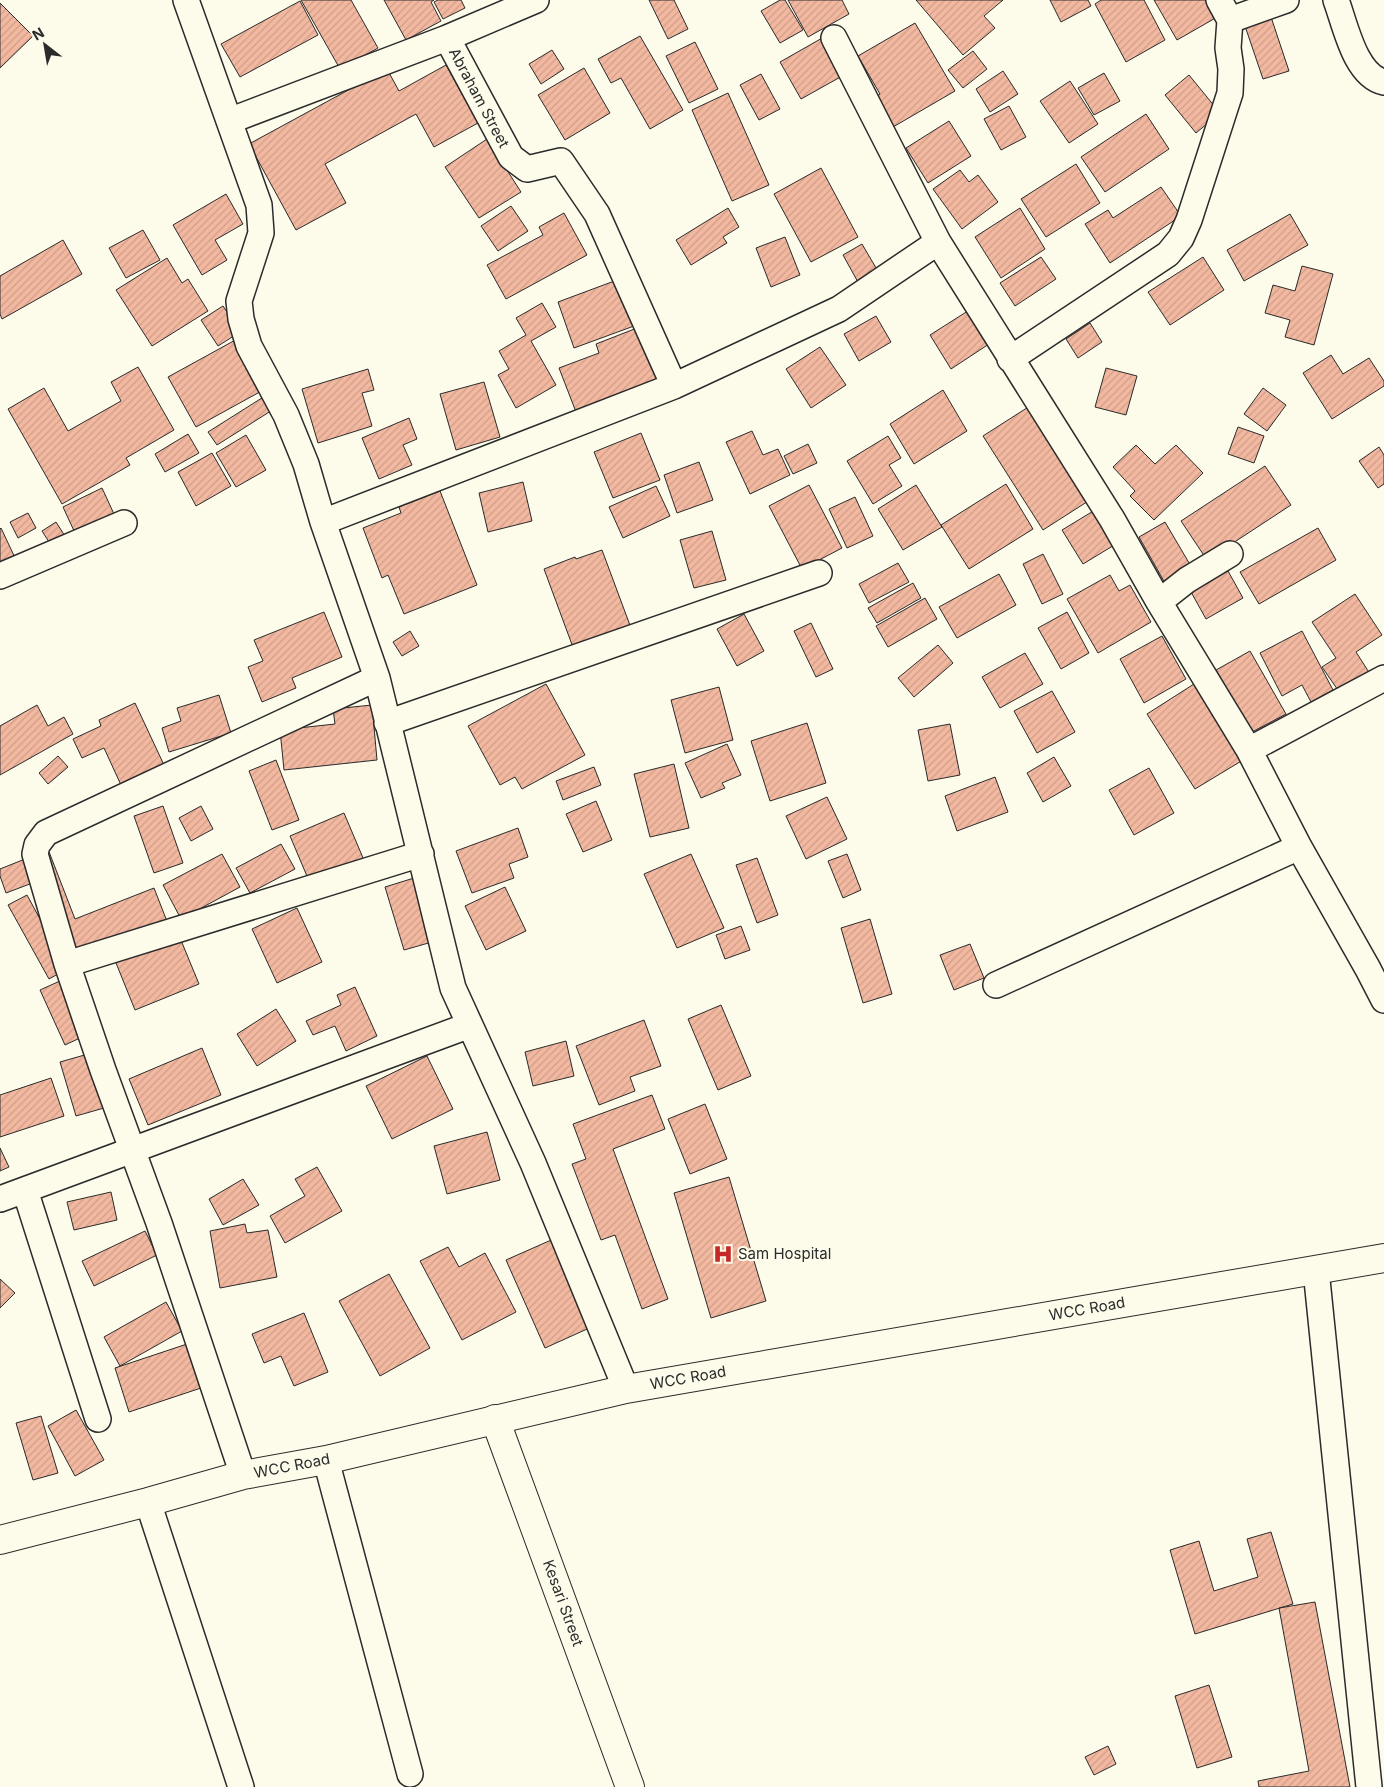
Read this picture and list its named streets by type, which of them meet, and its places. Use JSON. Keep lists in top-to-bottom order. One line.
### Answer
{"streets":{"main road":["WCC Road","Kesari Street"],"street":["Abraham Street"]},"crossings":[["WCC Road","Kesari Street"]],"places":{"hospital":["Sam Hospital"]},"north":"top left"}
